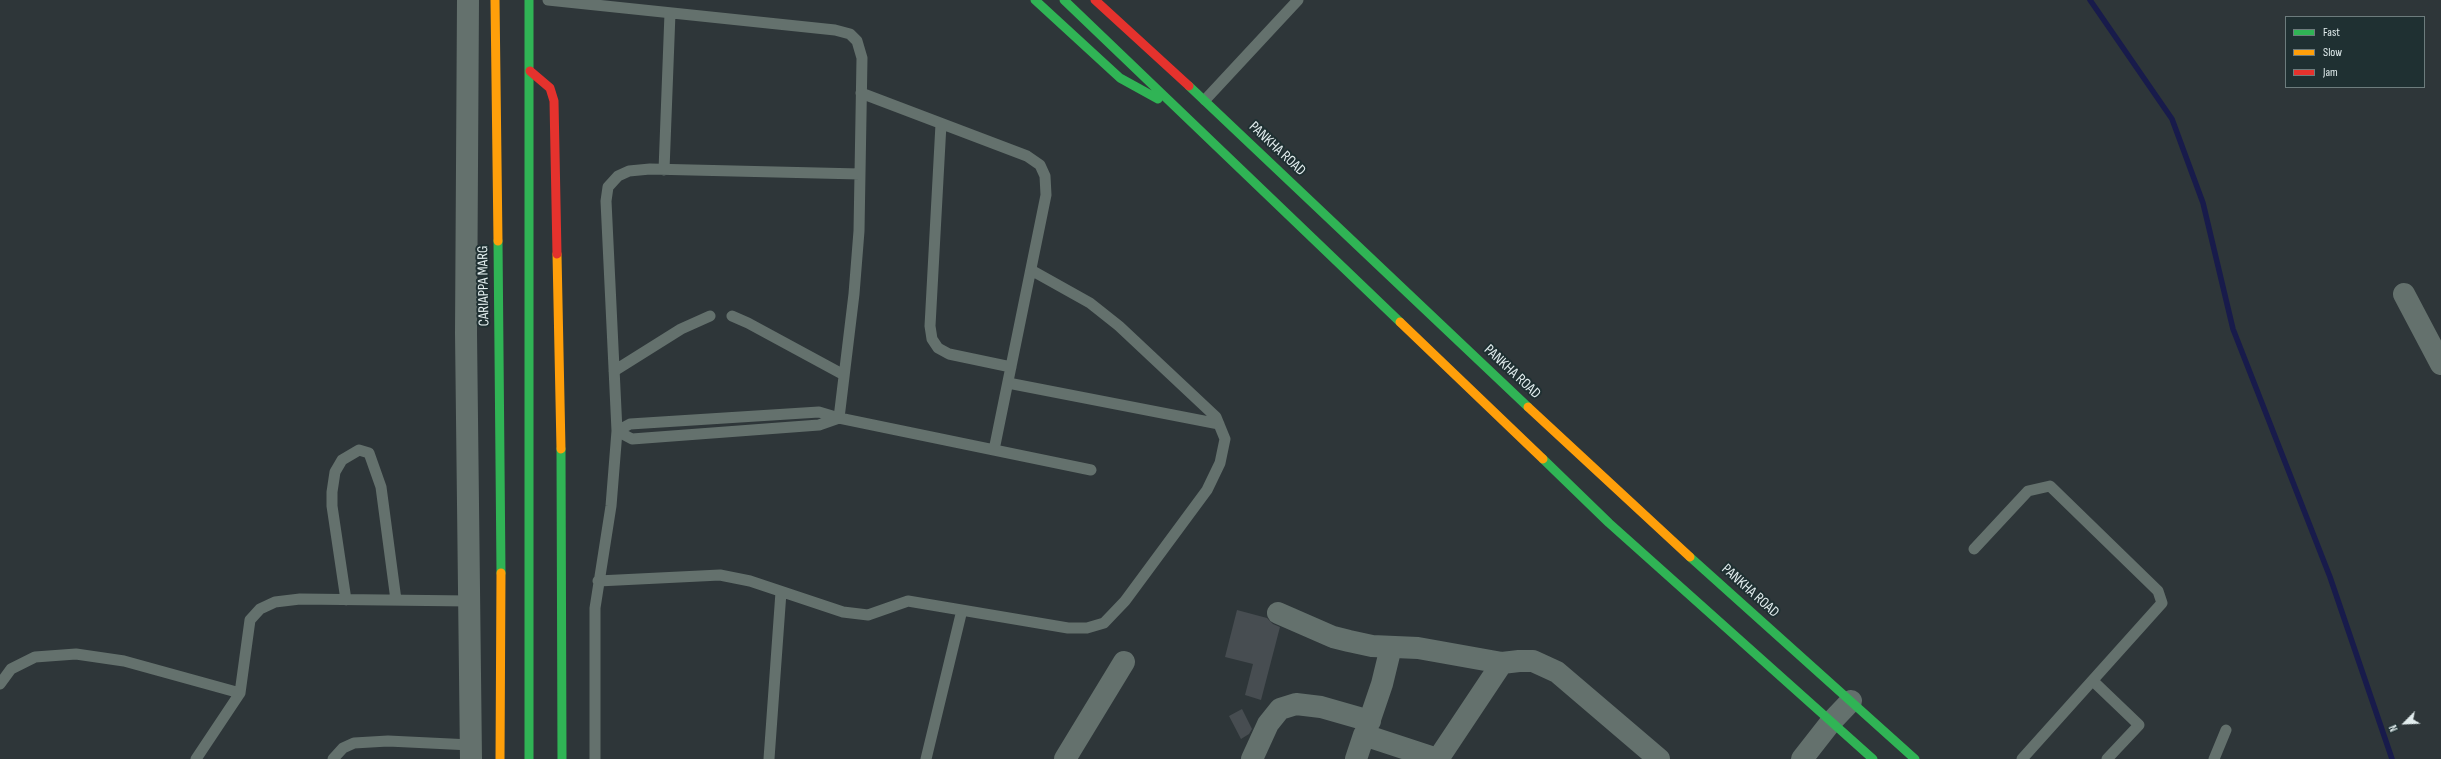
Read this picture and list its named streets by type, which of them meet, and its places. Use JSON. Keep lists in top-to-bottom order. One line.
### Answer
{"streets":{"main road":["PANKHA ROAD","CARIAPPA MARG"]},"legend":["Fast","Slow","Jam"],"north":"bottom left"}
